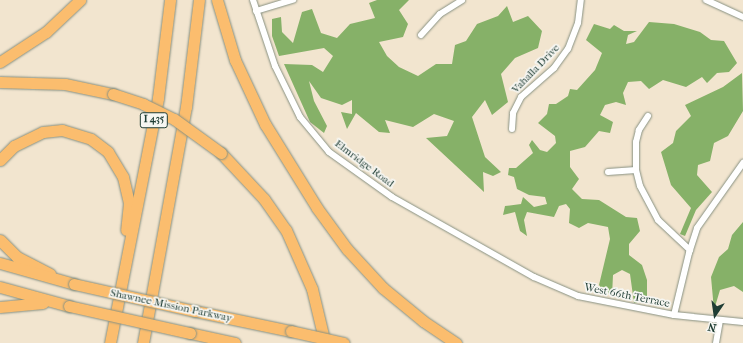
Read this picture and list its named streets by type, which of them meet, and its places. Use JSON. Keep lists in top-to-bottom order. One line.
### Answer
{"streets":{"highway":["I 435","Shawnee Mission Parkway"],"street":["Vahalla Drive","Elmridge Road","West 66th Terrace"]},"crossings":[["Elmridge Road","West 66th Terrace"]],"north":"bottom"}
